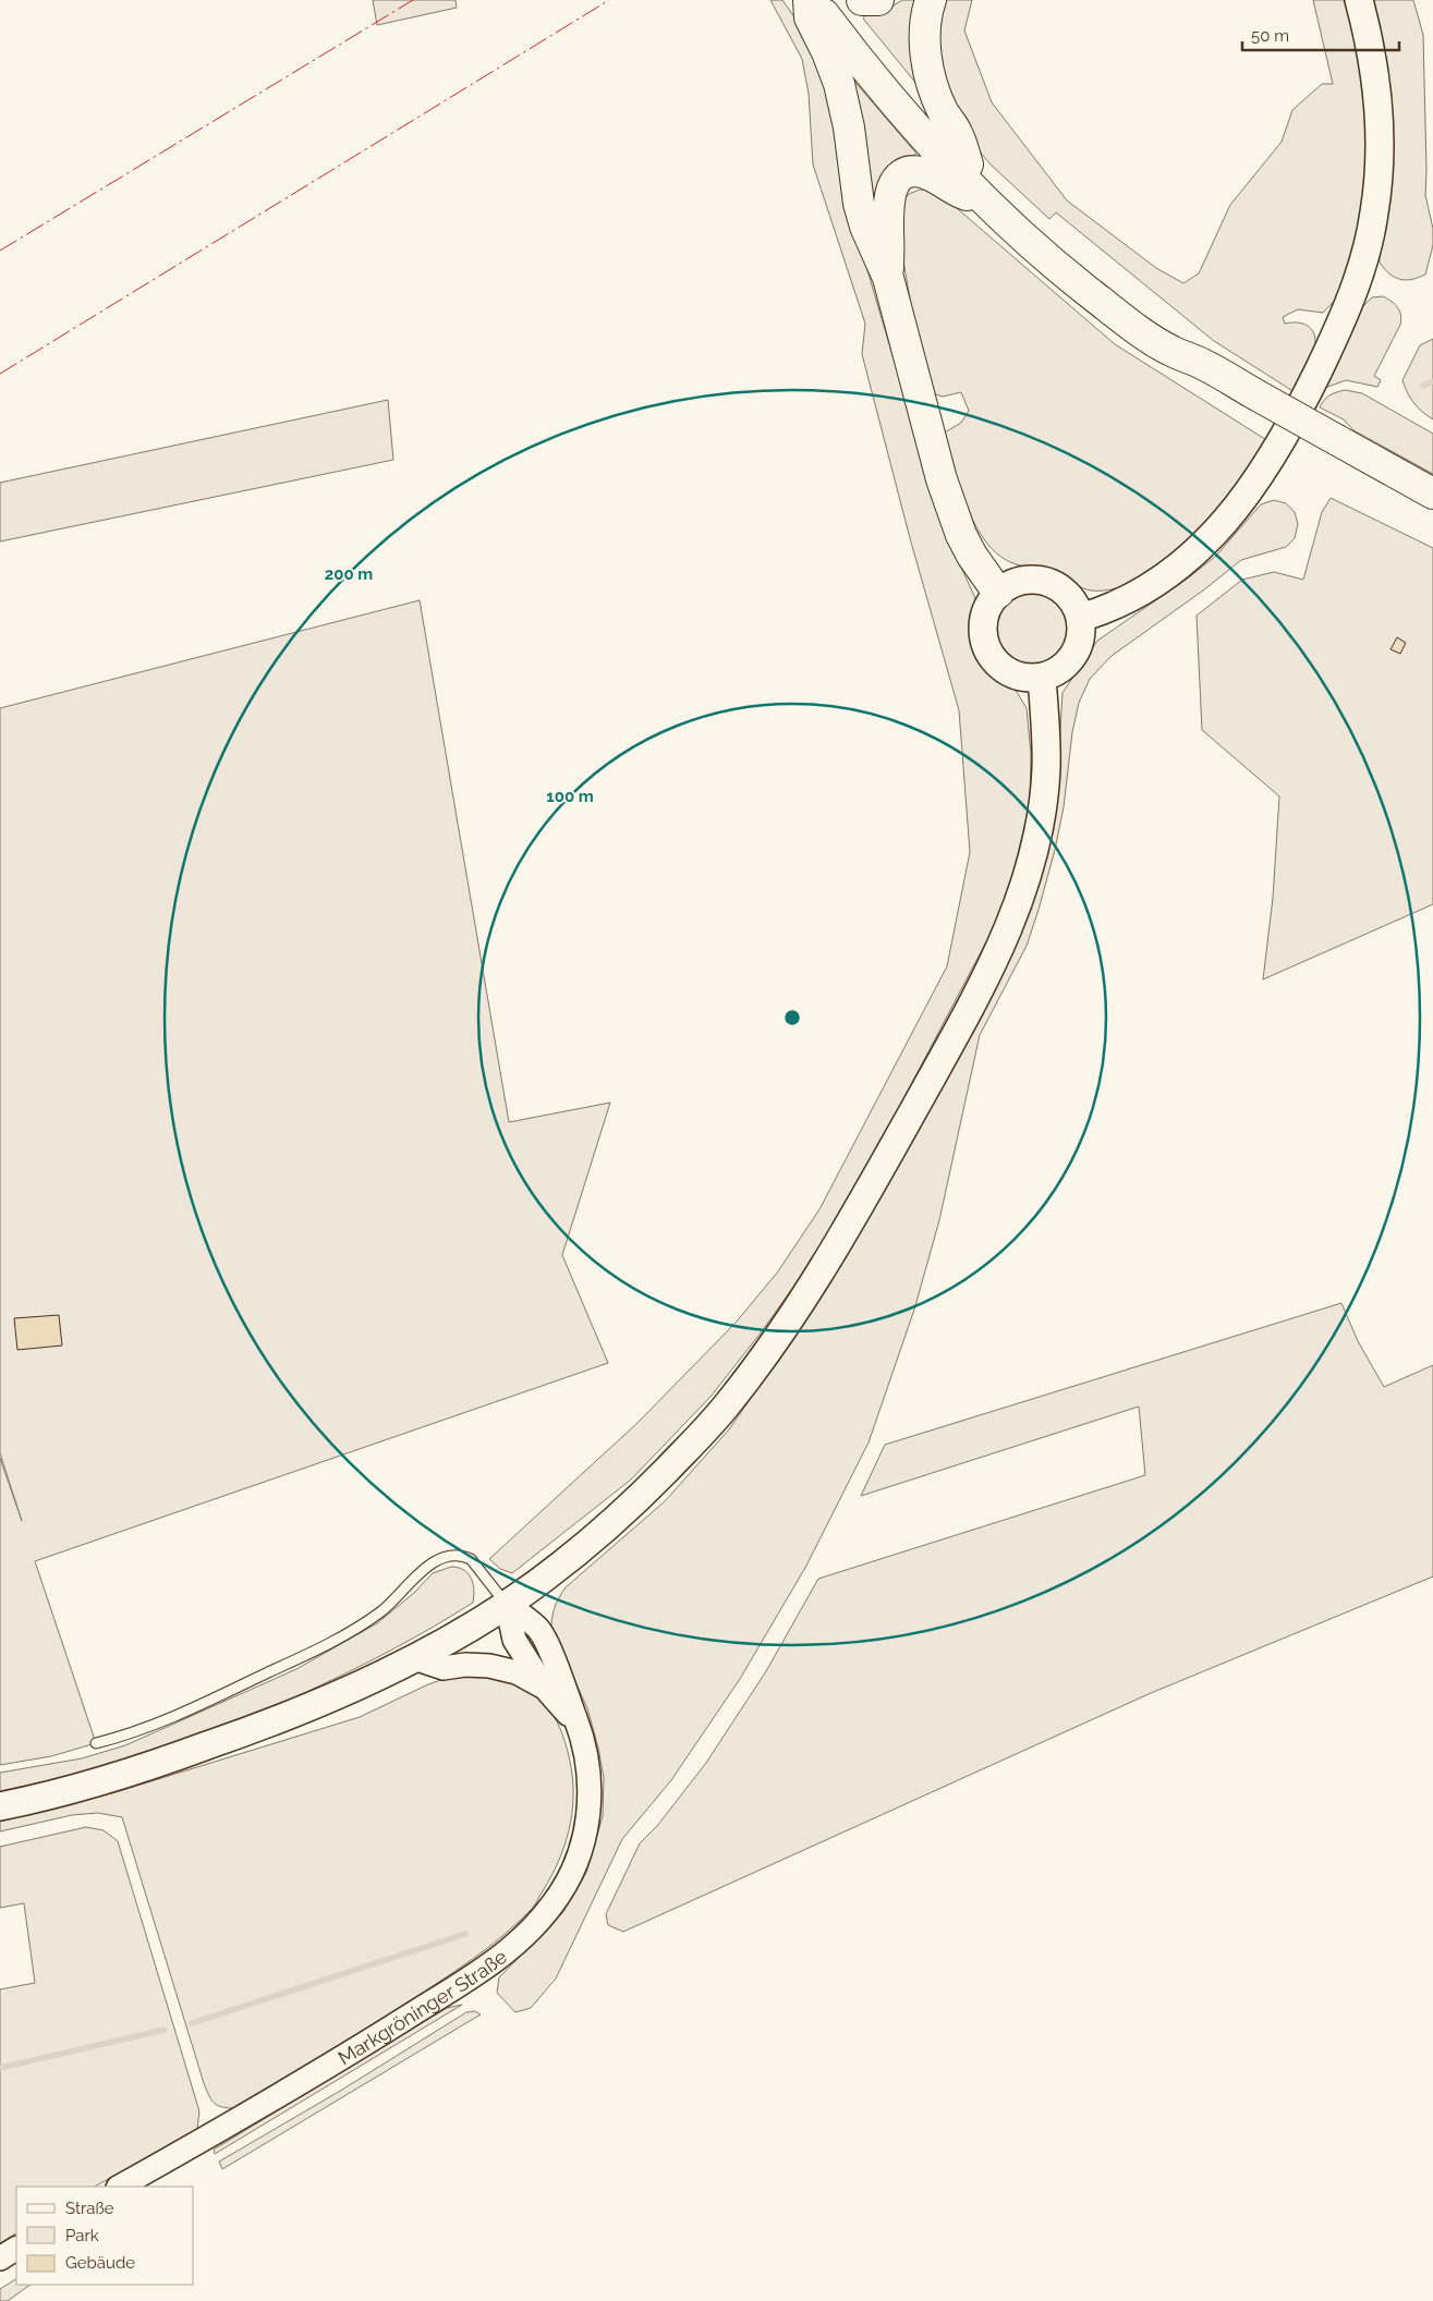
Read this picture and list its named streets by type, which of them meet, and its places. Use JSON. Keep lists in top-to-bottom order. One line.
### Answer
{"streets":{"street":["Markgröninger Straße"]},"legend":["Straße","Park","Gebäude"],"scale_bar":"50 m","rings":["200 m","100 m"]}
